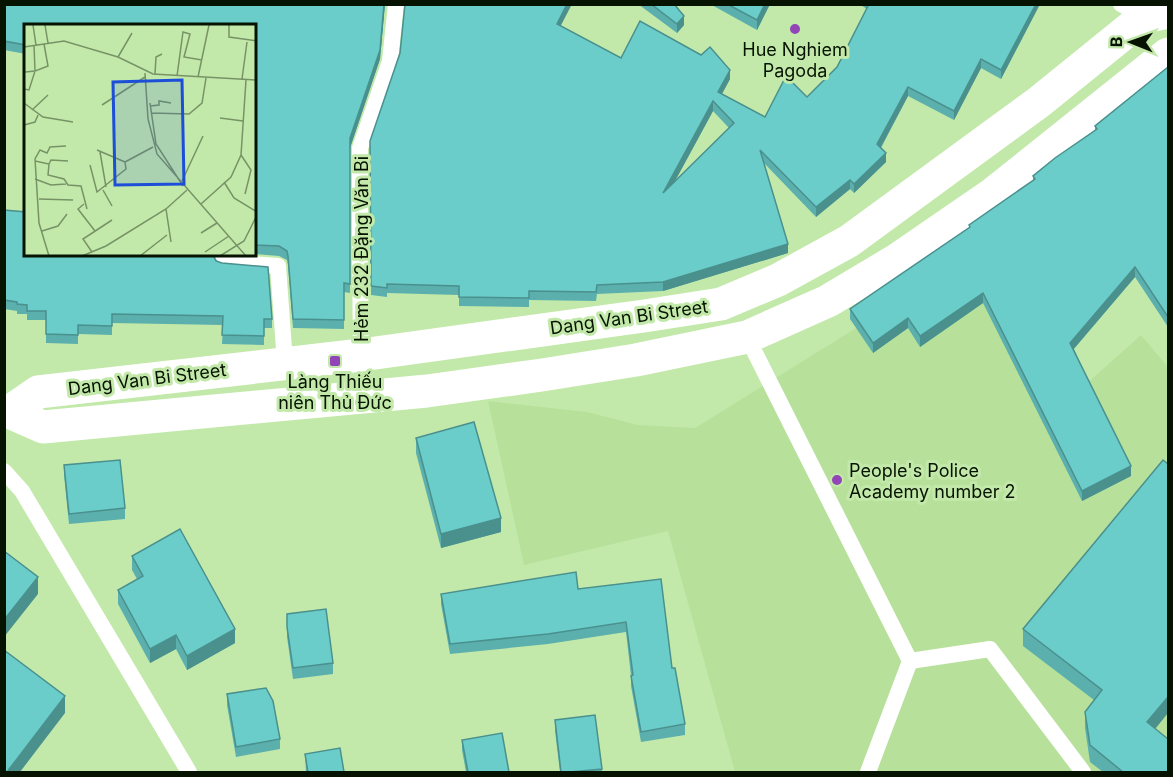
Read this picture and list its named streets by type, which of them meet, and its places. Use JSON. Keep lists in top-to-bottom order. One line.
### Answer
{"streets":{"main road":["Dang Van Bi Street"],"lane":["Hẻm 232 Đặng Văn Bi"]},"crossings":[["Hẻm 232 Đặng Văn Bi","Dang Van Bi Street"]],"places":{"other":["Hue Nghiem Pagoda","People's Police Academy number 2"],"transit":["Làng Thiếu niên Thủ Đức"]},"north":"left"}
